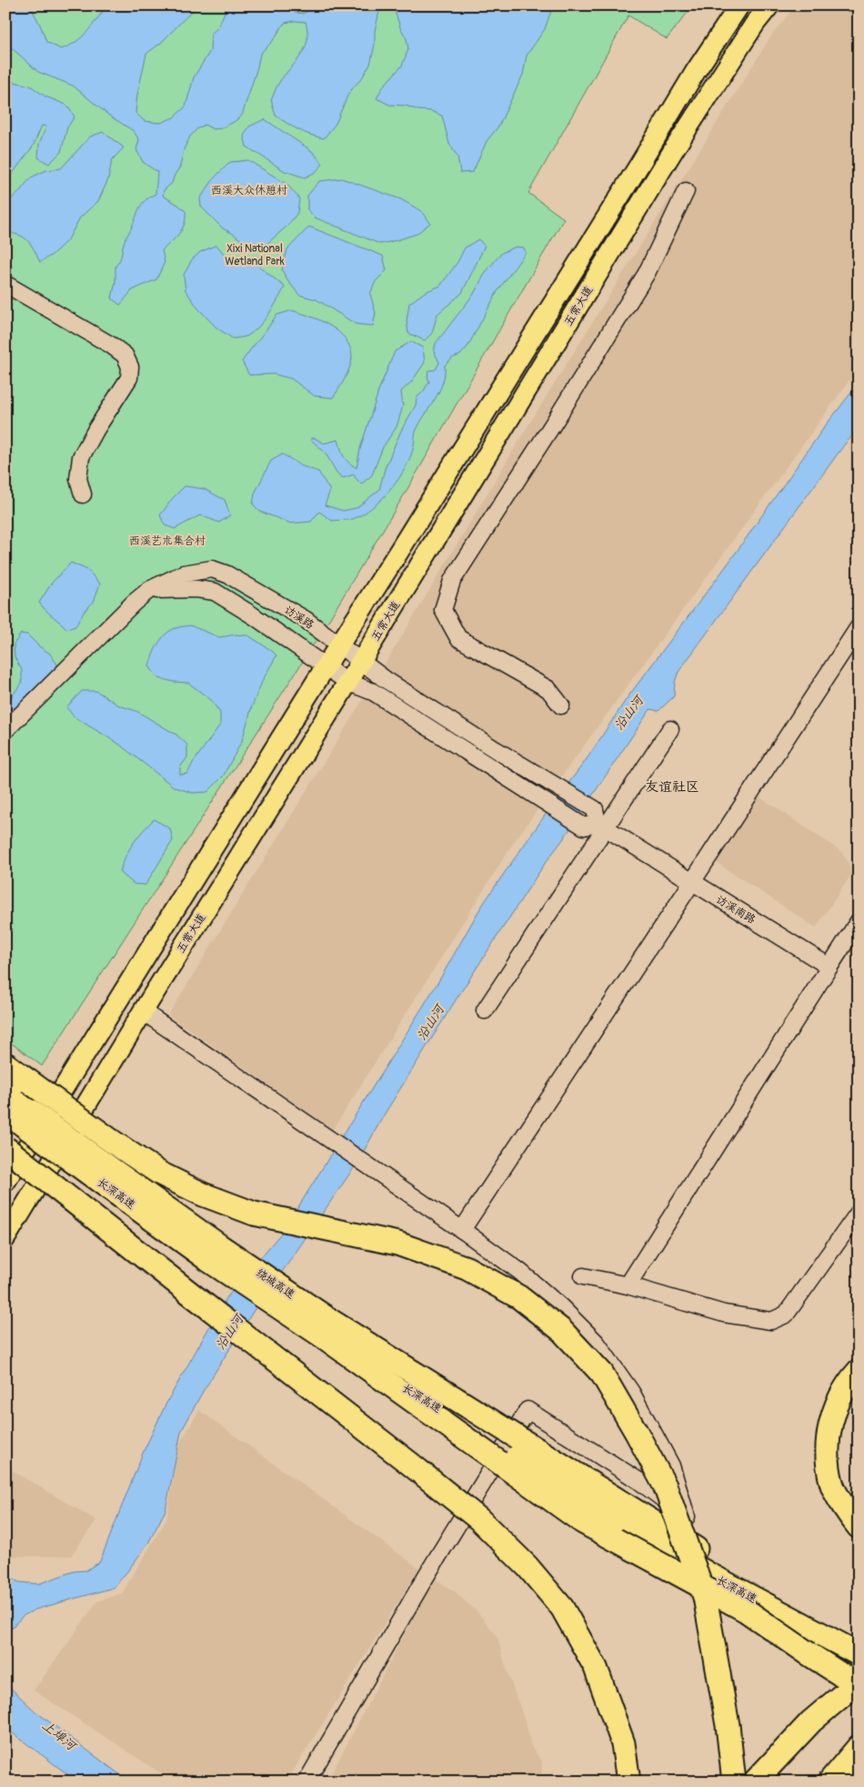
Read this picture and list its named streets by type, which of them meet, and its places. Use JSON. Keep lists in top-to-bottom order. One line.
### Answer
{"streets":{"highway":["长深高速"],"main road":["五常大道"],"street":["访溪路","访溪南路"]},"crossings":[["五常大道","访溪路"],["访溪路","访溪南路"]],"districts":["友谊社区"],"water":["沿山河","上埠河"],"parks":["西溪大众休憩村","Xixi National Wetland Park","西溪艺术集合村"]}
